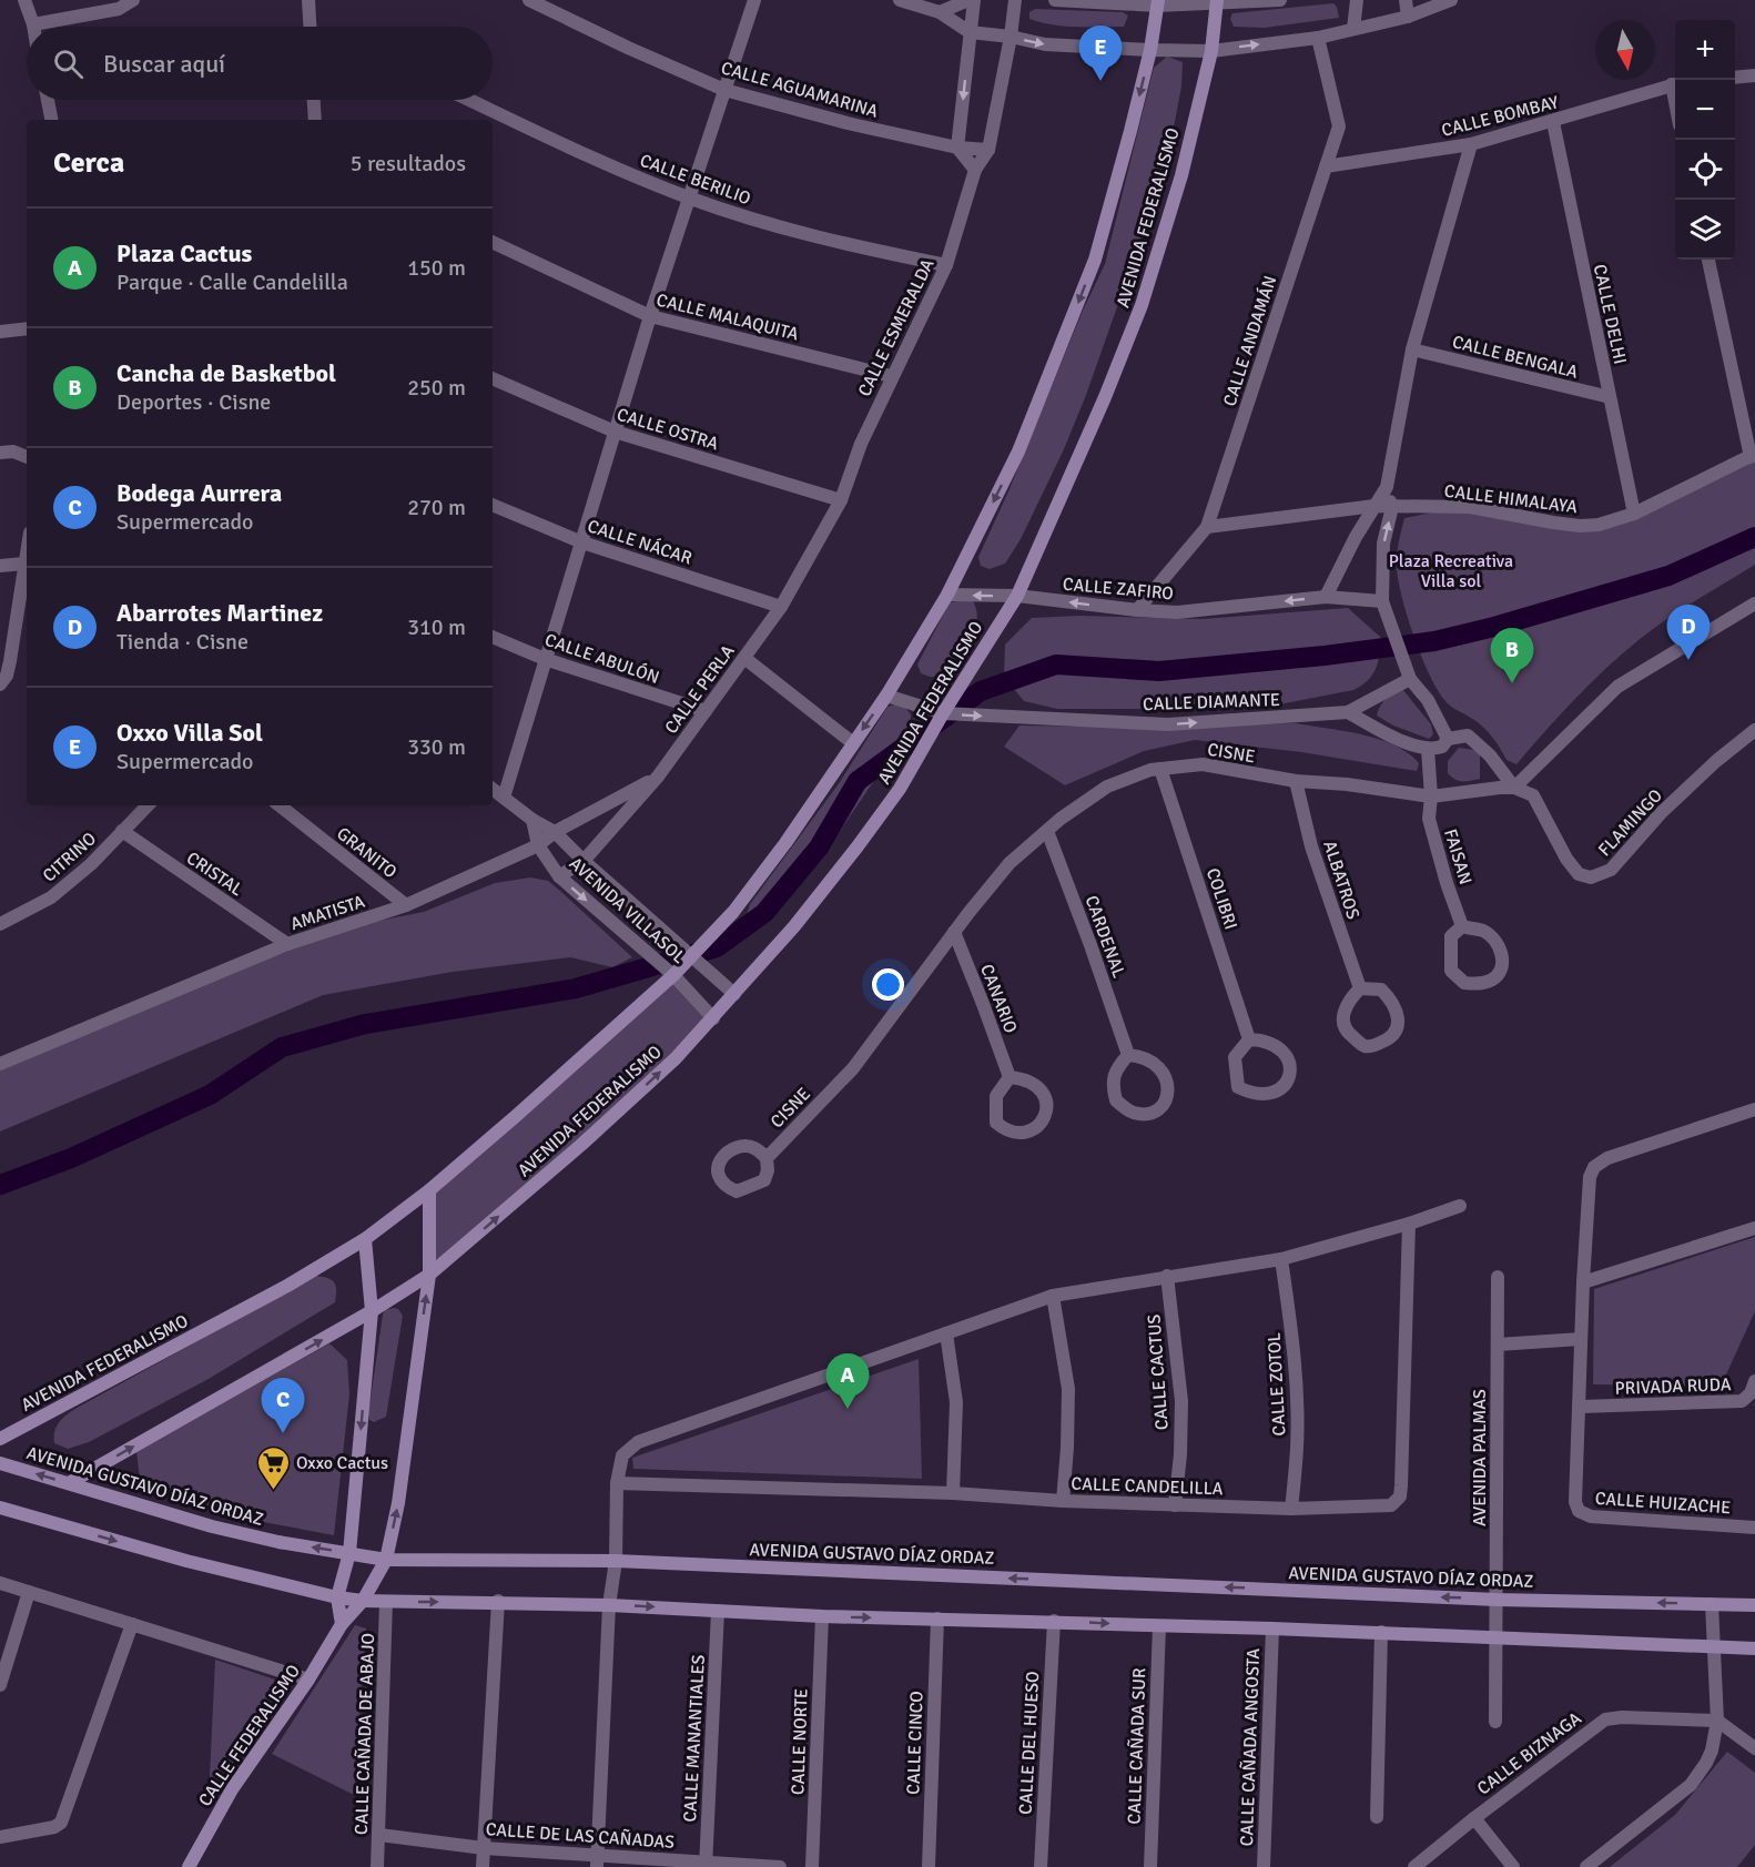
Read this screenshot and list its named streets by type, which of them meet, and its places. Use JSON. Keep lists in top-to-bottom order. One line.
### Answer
{"streets":{"street":["CALLE AGUAMARINA","CALLE BOMBAY","CALLE BERILIO","AVENIDA FEDERALISMO","CALLE DELHI","CALLE MALAQUITA","CALLE ESMERALDA","CALLE ANDAMÁN","CALLE BENGALA","CALLE OSTRA","CALLE HIMALAYA","CALLE NÁCAR","CALLE ZAFIRO","CALLE ABULÓN","CALLE PERLA","CALLE DIAMANTE","CISNE","FLAMINGO","GRANITO","CITRINO","FAISAN","CRISTAL","ALBATROS","COLIBRI","AVENIDA VILLASOL","AMATISTA","CARDENAL","CANARIO","CALLE CACTUS","CALLE ZOTOL","PRIVADA RUDA","AVENIDA PALMAS","AVENIDA GUSTAVO DÍAZ ORDAZ","CALLE CANDELILLA","CALLE HUIZACHE","CALLE CAÑADA DE ABAJO","CALLE FEDERALISMO","CALLE MANANTIALES","CALLE NORTE","CALLE CINCO","CALLE DEL HUESO","CALLE CAÑADA SUR","CALLE CAÑADA ANGOSTA","CALLE BIZNAGA","CALLE DE LAS CAÑADAS"]},"crossings":[["CALLE AGUAMARINA","CALLE ESMERALDA"],["CALLE BOMBAY","CALLE DELHI"],["CALLE BOMBAY","CALLE ANDAMÁN"],["CALLE BERILIO","CALLE ESMERALDA"],["AVENIDA FEDERALISMO","CALLE ZAFIRO"],["AVENIDA FEDERALISMO","CALLE DIAMANTE"],["AVENIDA FEDERALISMO","AVENIDA VILLASOL"],["AVENIDA FEDERALISMO","AVENIDA GUSTAVO DÍAZ ORDAZ"],["CALLE DELHI","CALLE BENGALA"],["CALLE DELHI","CALLE HIMALAYA"],["CALLE MALAQUITA","CALLE ESMERALDA"],["CALLE ESMERALDA","CALLE OSTRA"],["CALLE ESMERALDA","CALLE PERLA"],["CALLE ANDAMÁN","CALLE HIMALAYA"],["CALLE OSTRA","CALLE PERLA"],["CALLE NÁCAR","CALLE PERLA"],["CALLE ABULÓN","CALLE PERLA"],["CALLE PERLA","AVENIDA VILLASOL"],["CALLE PERLA","AMATISTA"],["CISNE","FLAMINGO"],["CISNE","FAISAN"],["CISNE","ALBATROS"],["CISNE","COLIBRI"],["CISNE","CARDENAL"],["CISNE","CANARIO"],["GRANITO","AMATISTA"],["CITRINO","CRISTAL"],["CRISTAL","AMATISTA"],["AVENIDA VILLASOL","AMATISTA"],["CALLE CACTUS","CALLE CANDELILLA"],["CALLE ZOTOL","CALLE CANDELILLA"],["PRIVADA RUDA","CALLE HUIZACHE"],["AVENIDA PALMAS","AVENIDA GUSTAVO DÍAZ ORDAZ"],["CALLE CAÑADA DE ABAJO","CALLE DE LAS CAÑADAS"],["CALLE MANANTIALES","CALLE DE LAS CAÑADAS"]],"one_way":["CALLE ZAFIRO","CALLE DIAMANTE"],"parks":["Plaza Recreativa Villa sol"],"places":{"supermarket":["Oxxo Cactus"]},"north":"bottom","page":{"map_buttons":["+","−"],"pins":["E","D","B","A","C"],"search":"Buscar aquí","heading":["Cerca","5 resultados"],"list":[{"mark":"A","name":"Plaza Cactus","note":"Parque · Calle Candelilla","value":"150 m"},{"mark":"B","name":"Cancha de Basketbol","note":"Deportes · Cisne","value":"250 m"},{"mark":"C","name":"Bodega Aurrera","note":"Supermercado","value":"270 m"},{"mark":"D","name":"Abarrotes Martinez","note":"Tienda · Cisne","value":"310 m"},{"mark":"E","name":"Oxxo Villa Sol","note":"Supermercado","value":"330 m"}]}}
